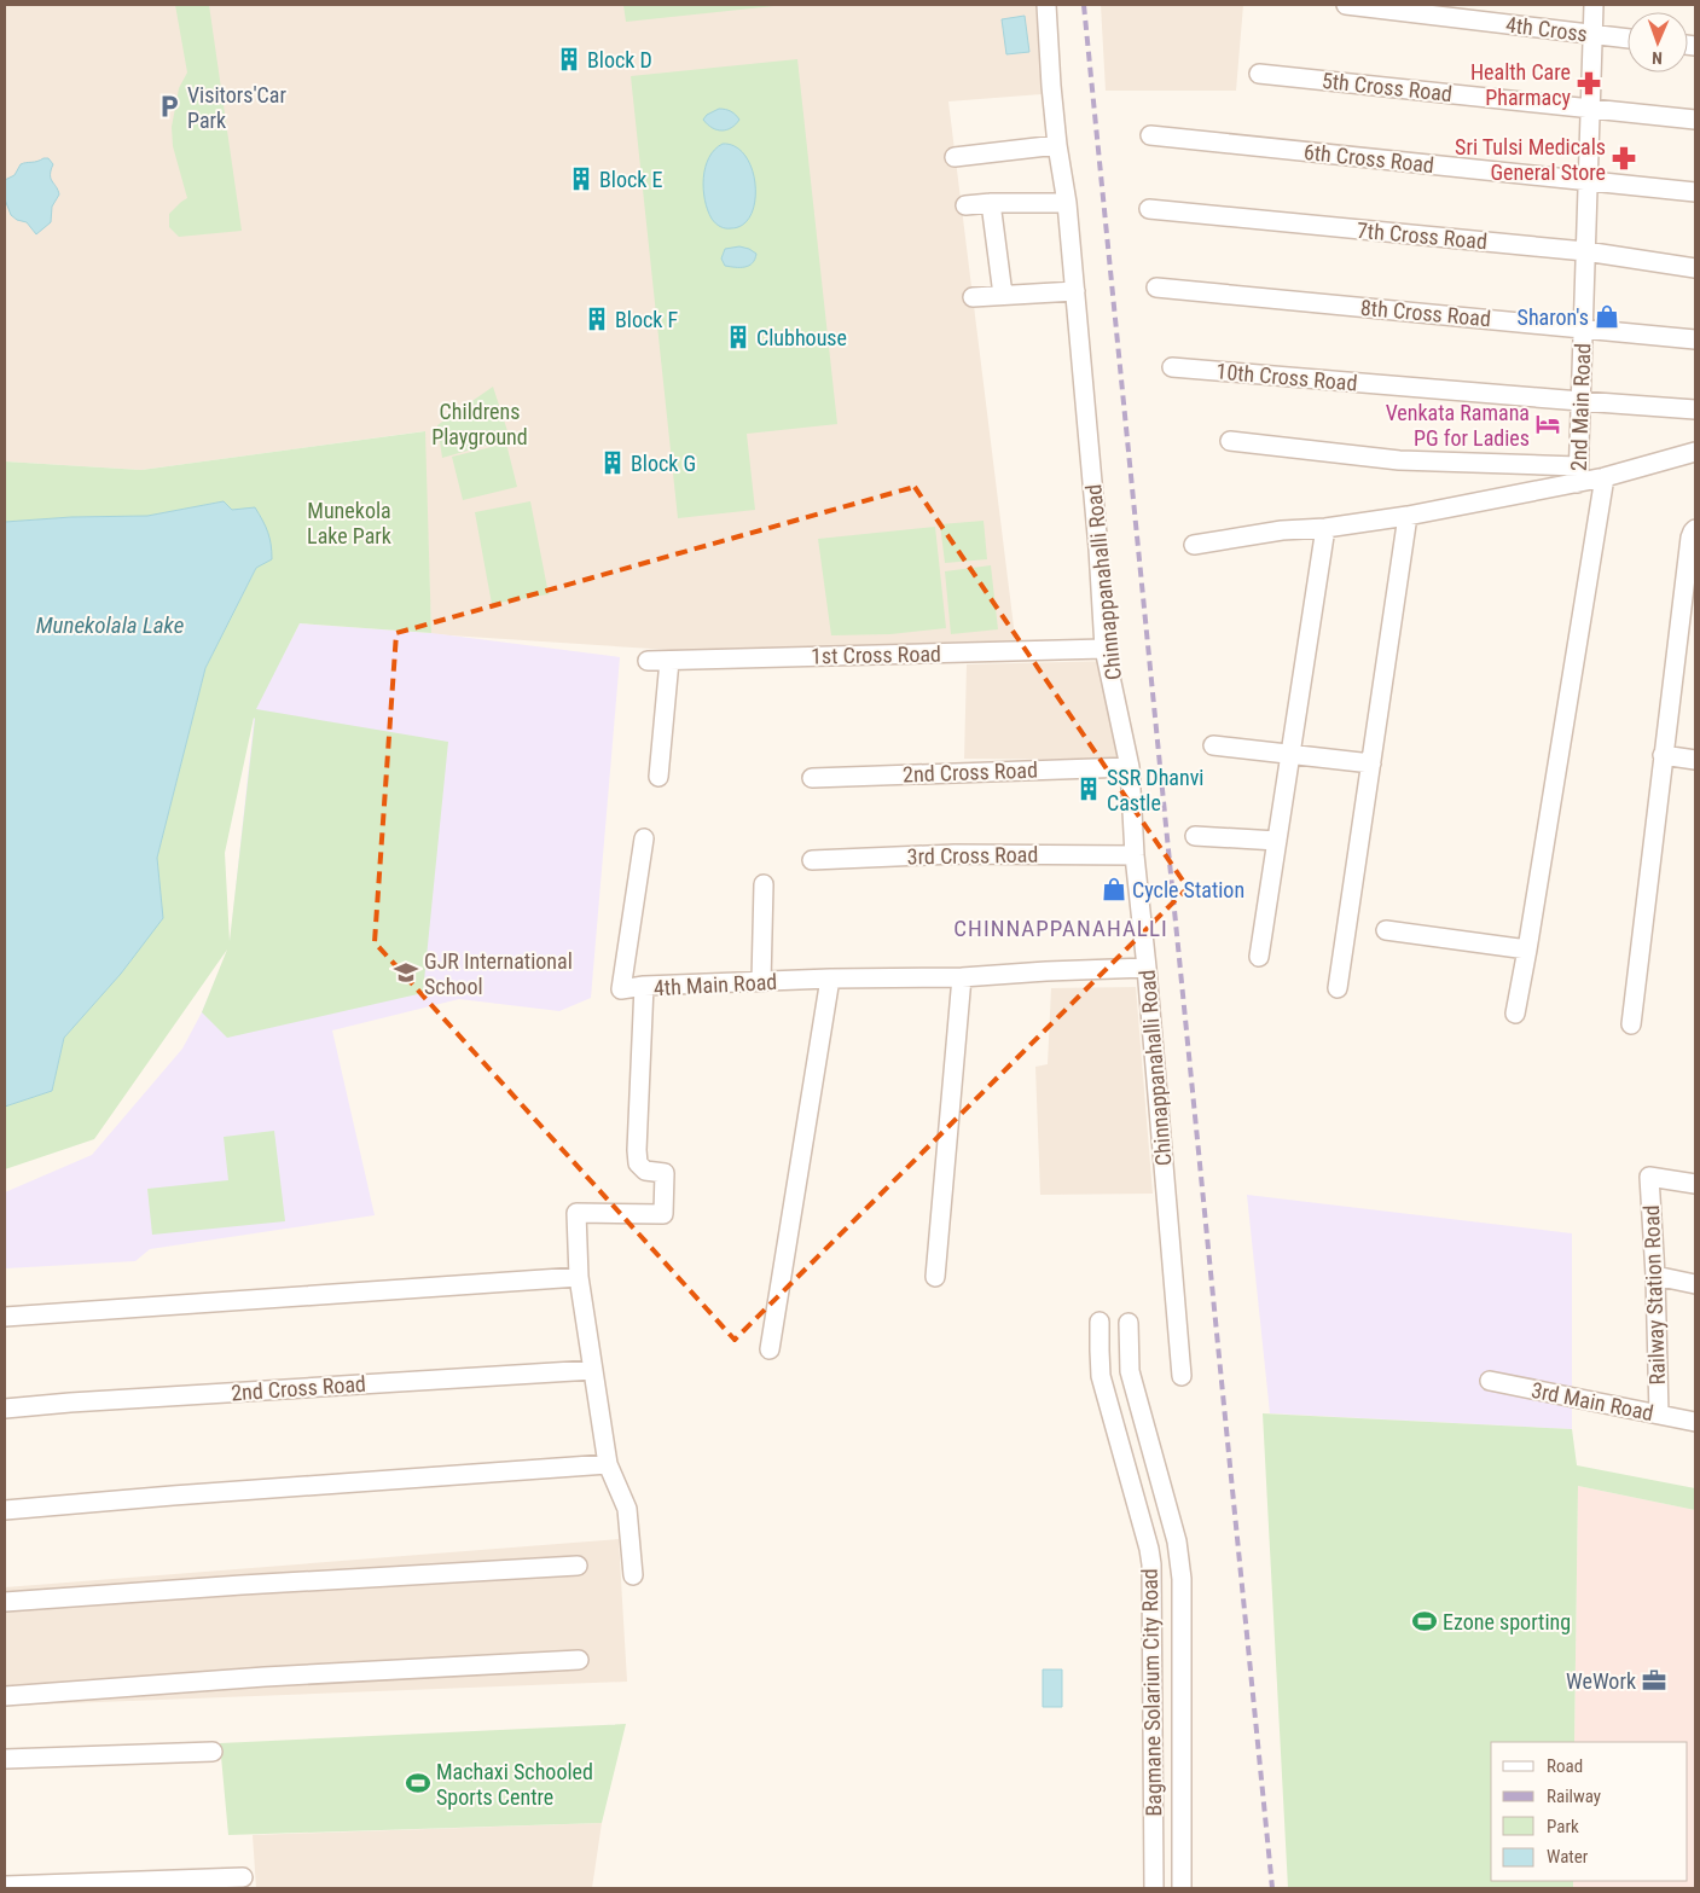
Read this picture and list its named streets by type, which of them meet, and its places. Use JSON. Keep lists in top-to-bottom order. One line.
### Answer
{"streets":{"street":["4th Cross","5th Cross Road","6th Cross Road","7th Cross Road","8th Cross Road","10th Cross Road","2nd Main Road","Chinnappanahalli Road","1st Cross Road","2nd Cross Road","3rd Cross Road","4th Main Road","Railway Station Road","3rd Main Road","Bagmane Solarium City Road"]},"crossings":[["4th Cross","2nd Main Road"],["5th Cross Road","2nd Main Road"],["6th Cross Road","2nd Main Road"],["7th Cross Road","2nd Main Road"],["8th Cross Road","2nd Main Road"],["10th Cross Road","2nd Main Road"],["Chinnappanahalli Road","1st Cross Road"],["Chinnappanahalli Road","2nd Cross Road"],["Chinnappanahalli Road","3rd Cross Road"],["Chinnappanahalli Road","4th Main Road"],["Railway Station Road","3rd Main Road"]],"districts":["CHINNAPPANAHALLI"],"water":["Munekolala Lake"],"parks":["Childrens Playground","Munekola Lake Park"],"places":{"building":["Block D","Block E","Block F","Clubhouse","Block G","SSR Dhanvi Castle"],"pharmacy":["Health Care Pharmacy","Sri Tulsi Medicals General Store"],"parking":["Visitors'Car Park"],"shop":["Sharon's","Cycle Station"],"hotel":["Venkata Ramana PG for Ladies"],"school or university":["GJR International School"],"sports":["Ezone sporting","Machaxi Schooled Sports Centre"],"office":["WeWork"]},"legend":["Road","Railway","Park","Water"],"north":"bottom"}
